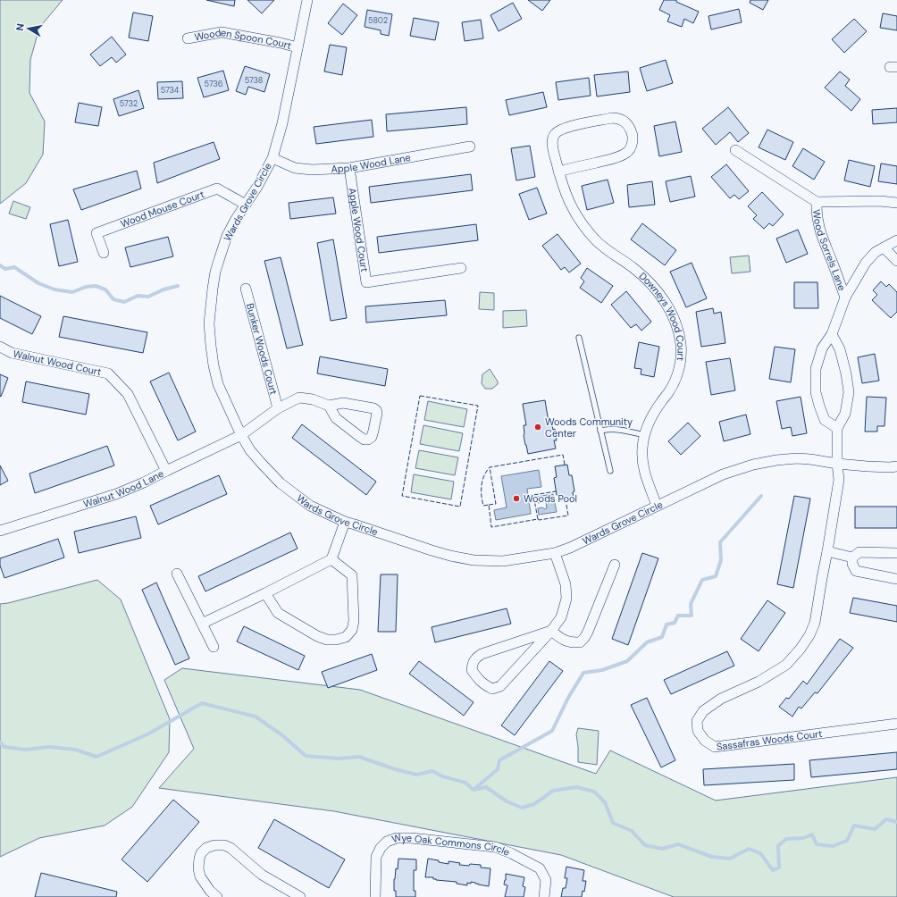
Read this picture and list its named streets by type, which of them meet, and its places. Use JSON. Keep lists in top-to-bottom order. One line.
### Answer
{"streets":{"street":["Wooden Spoon Court","Apple Wood Lane","Wards Grove Circle","Wood Mouse Court","Apple Wood Court","Wood Sorrels Lane","Downeys Wood Court","Bunker Woods Court","Walnut Wood Court","Walnut Wood Lane","Sassafras Woods Court","Wye Oak Commons Circle"]},"crossings":[["Wooden Spoon Court","Wards Grove Circle"],["Apple Wood Lane","Wards Grove Circle"],["Apple Wood Lane","Apple Wood Court"],["Wards Grove Circle","Wood Mouse Court"],["Wards Grove Circle","Downeys Wood Court"],["Wards Grove Circle","Walnut Wood Lane"],["Wards Grove Circle","Sassafras Woods Court"],["Bunker Woods Court","Walnut Wood Lane"],["Walnut Wood Court","Walnut Wood Lane"]],"places":["Woods Community Center","Woods Pool"],"house_numbers":["5802","5738","5736","5734","5732"],"north":"left"}
